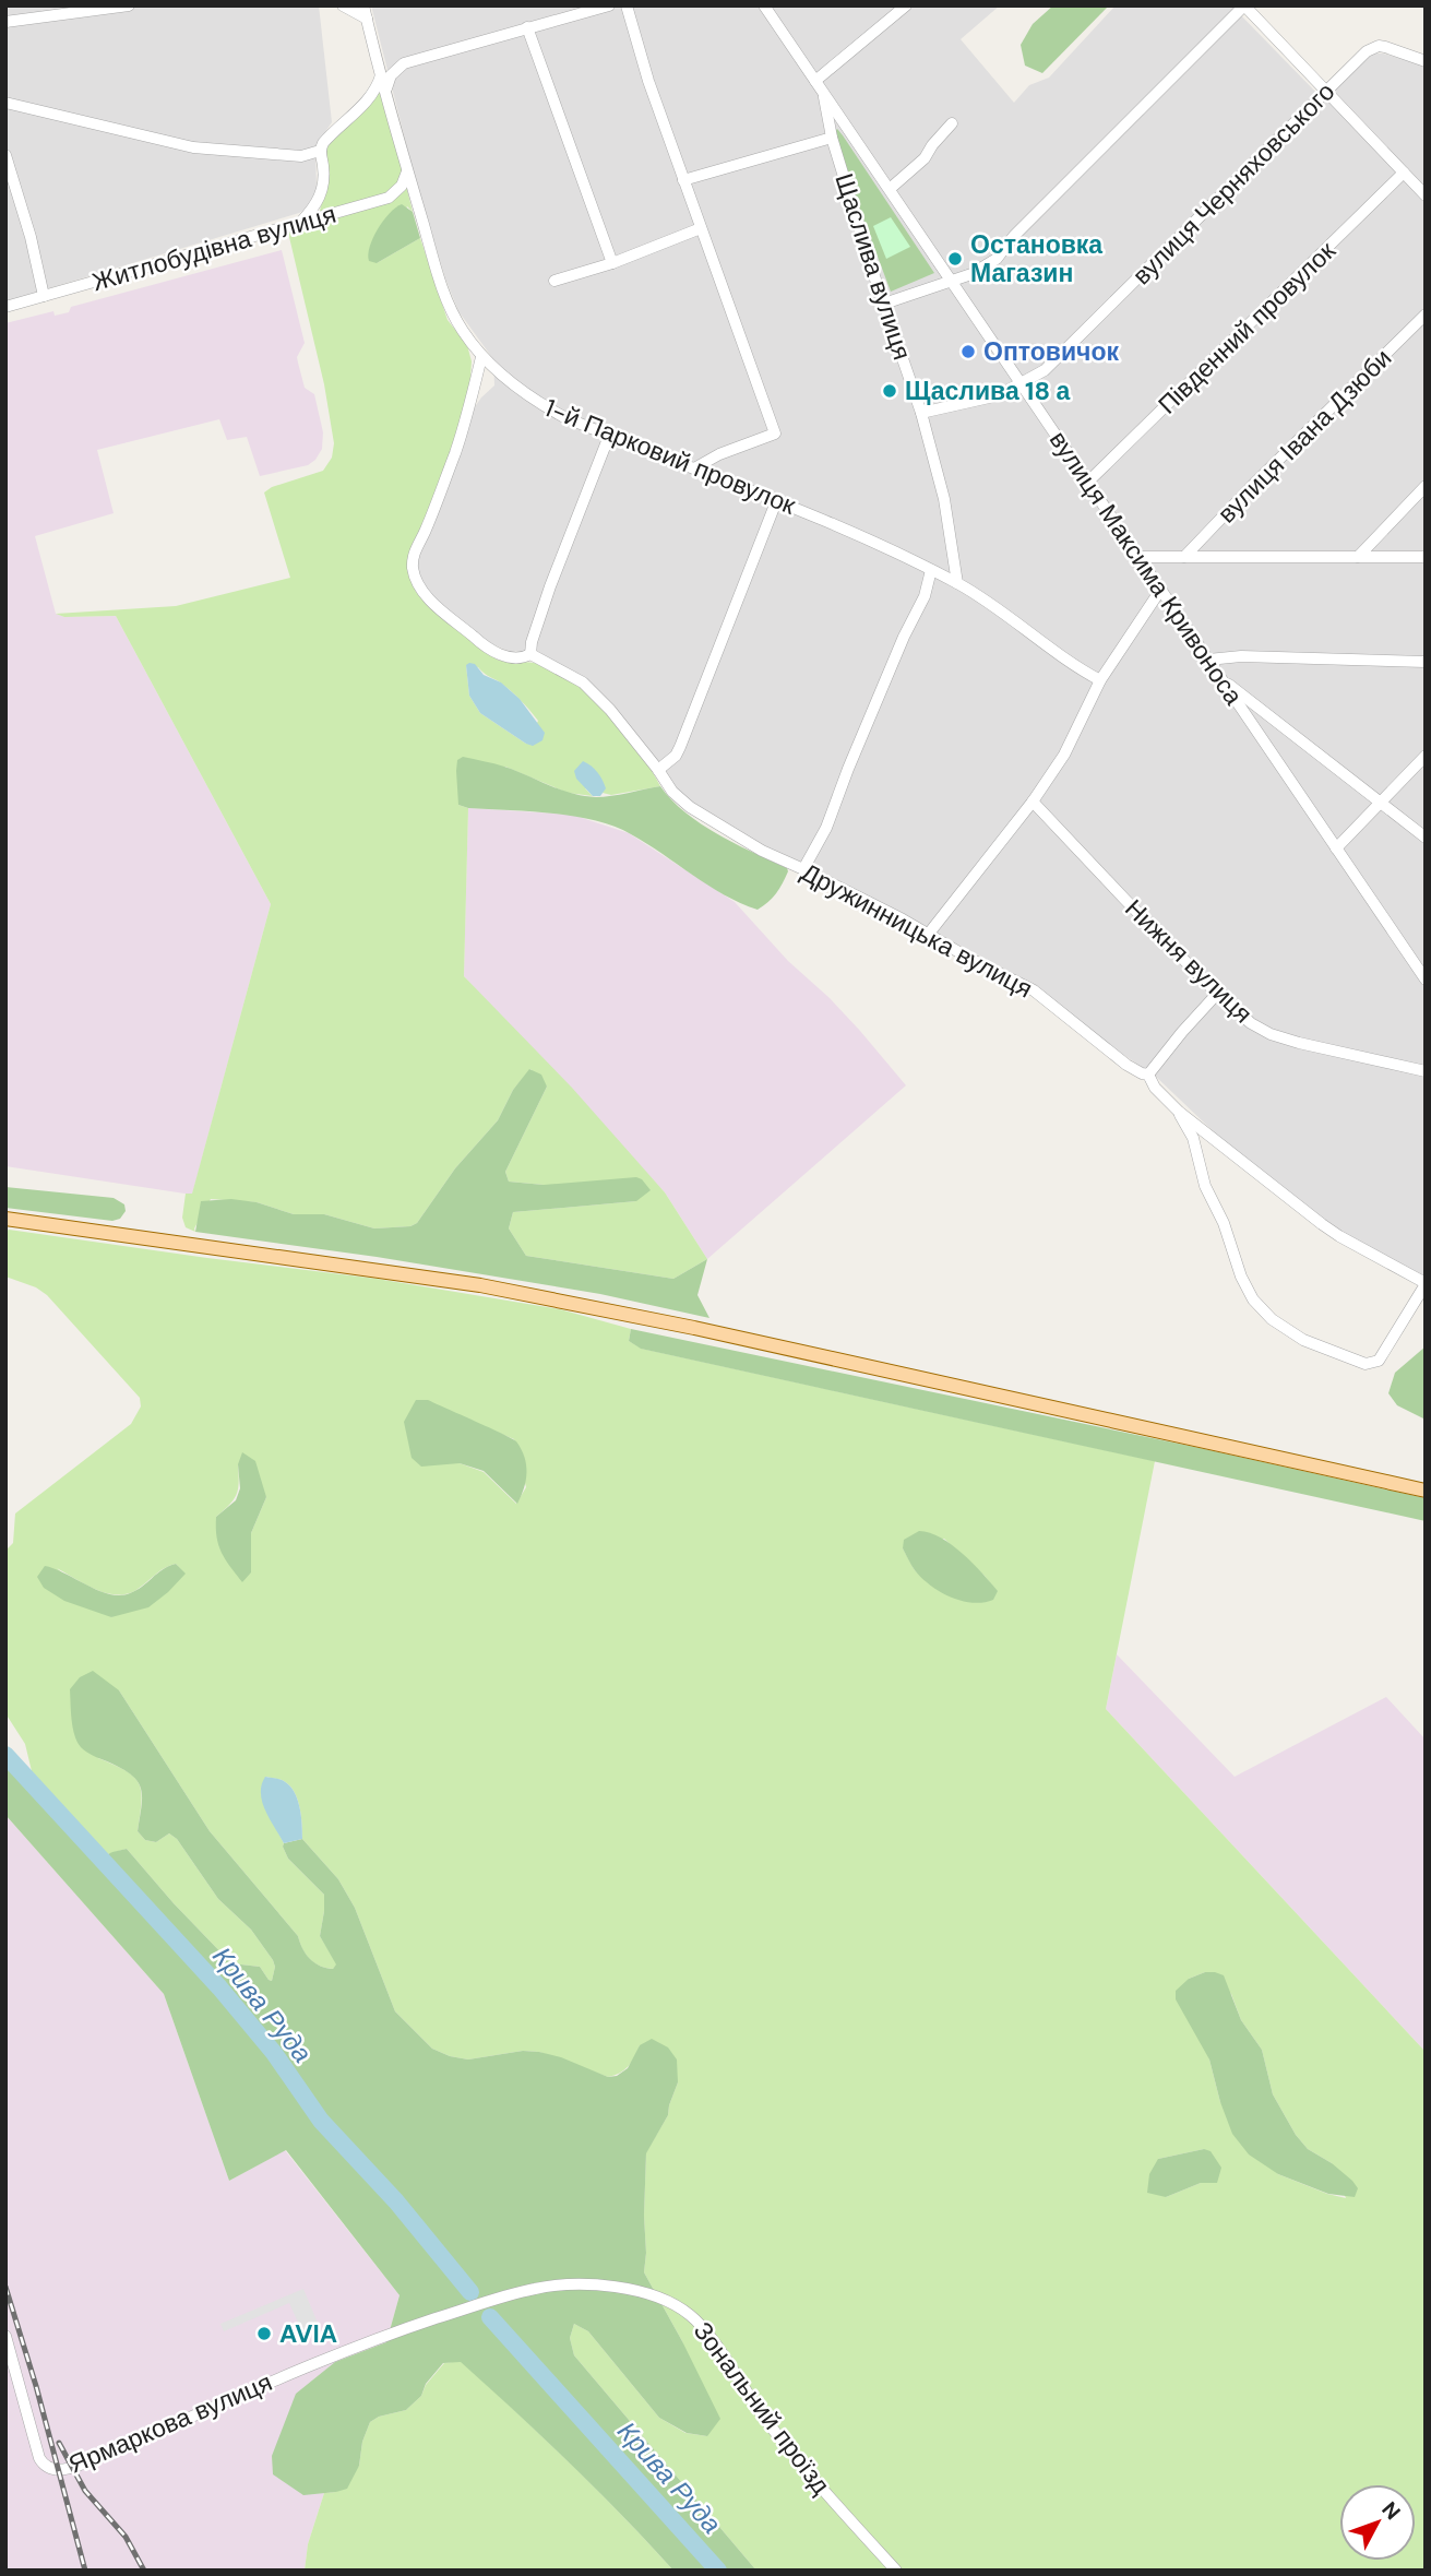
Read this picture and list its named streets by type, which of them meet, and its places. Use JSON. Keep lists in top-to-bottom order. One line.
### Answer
{"streets":{"street":["вулиця Черняховського","Житлобудівна вулиця","Щаслива вулиця","Південний провулок","вулиця Івана Дзюби","1-й Парковий провулок","вулиця Максима Кривоноса","Дружинницька вулиця","Нижня вулиця","Зональний проїзд","Ярмаркова вулиця"]},"crossings":[["вулиця Черняховського","Щаслива вулиця"],["вулиця Черняховського","вулиця Максима Кривоноса"],["Житлобудівна вулиця","1-й Парковий провулок"],["Щаслива вулиця","1-й Парковий провулок"],["Щаслива вулиця","вулиця Максима Кривоноса"],["Південний провулок","вулиця Максима Кривоноса"],["1-й Парковий провулок","Дружинницька вулиця"],["Зональний проїзд","Ярмаркова вулиця"]],"water":["Крива Руда"],"places":["Остановка Магазин","Оптовичок","Щаслива 18 а","AVIA"],"north":"top right"}
